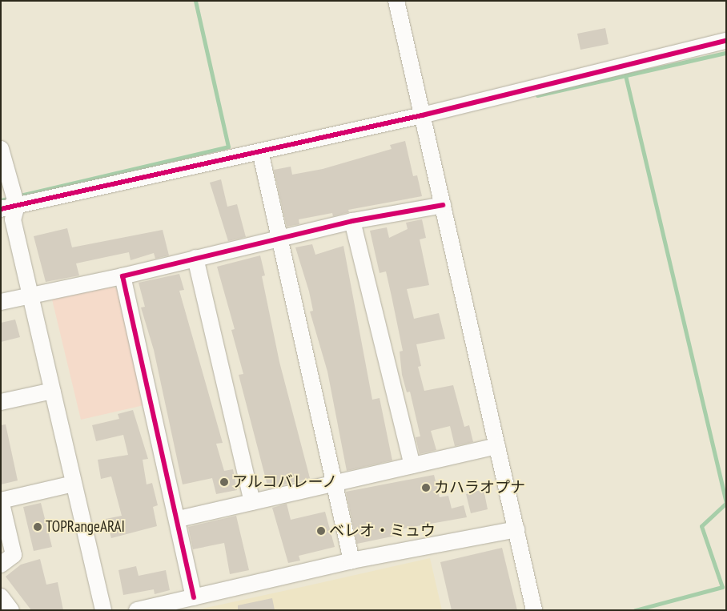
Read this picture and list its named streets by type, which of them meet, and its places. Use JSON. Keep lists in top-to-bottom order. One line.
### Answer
{"places":["アルコバレーノ","カハラオプナ","TOPRangeARAI","ベレオ・ミュウ"]}
